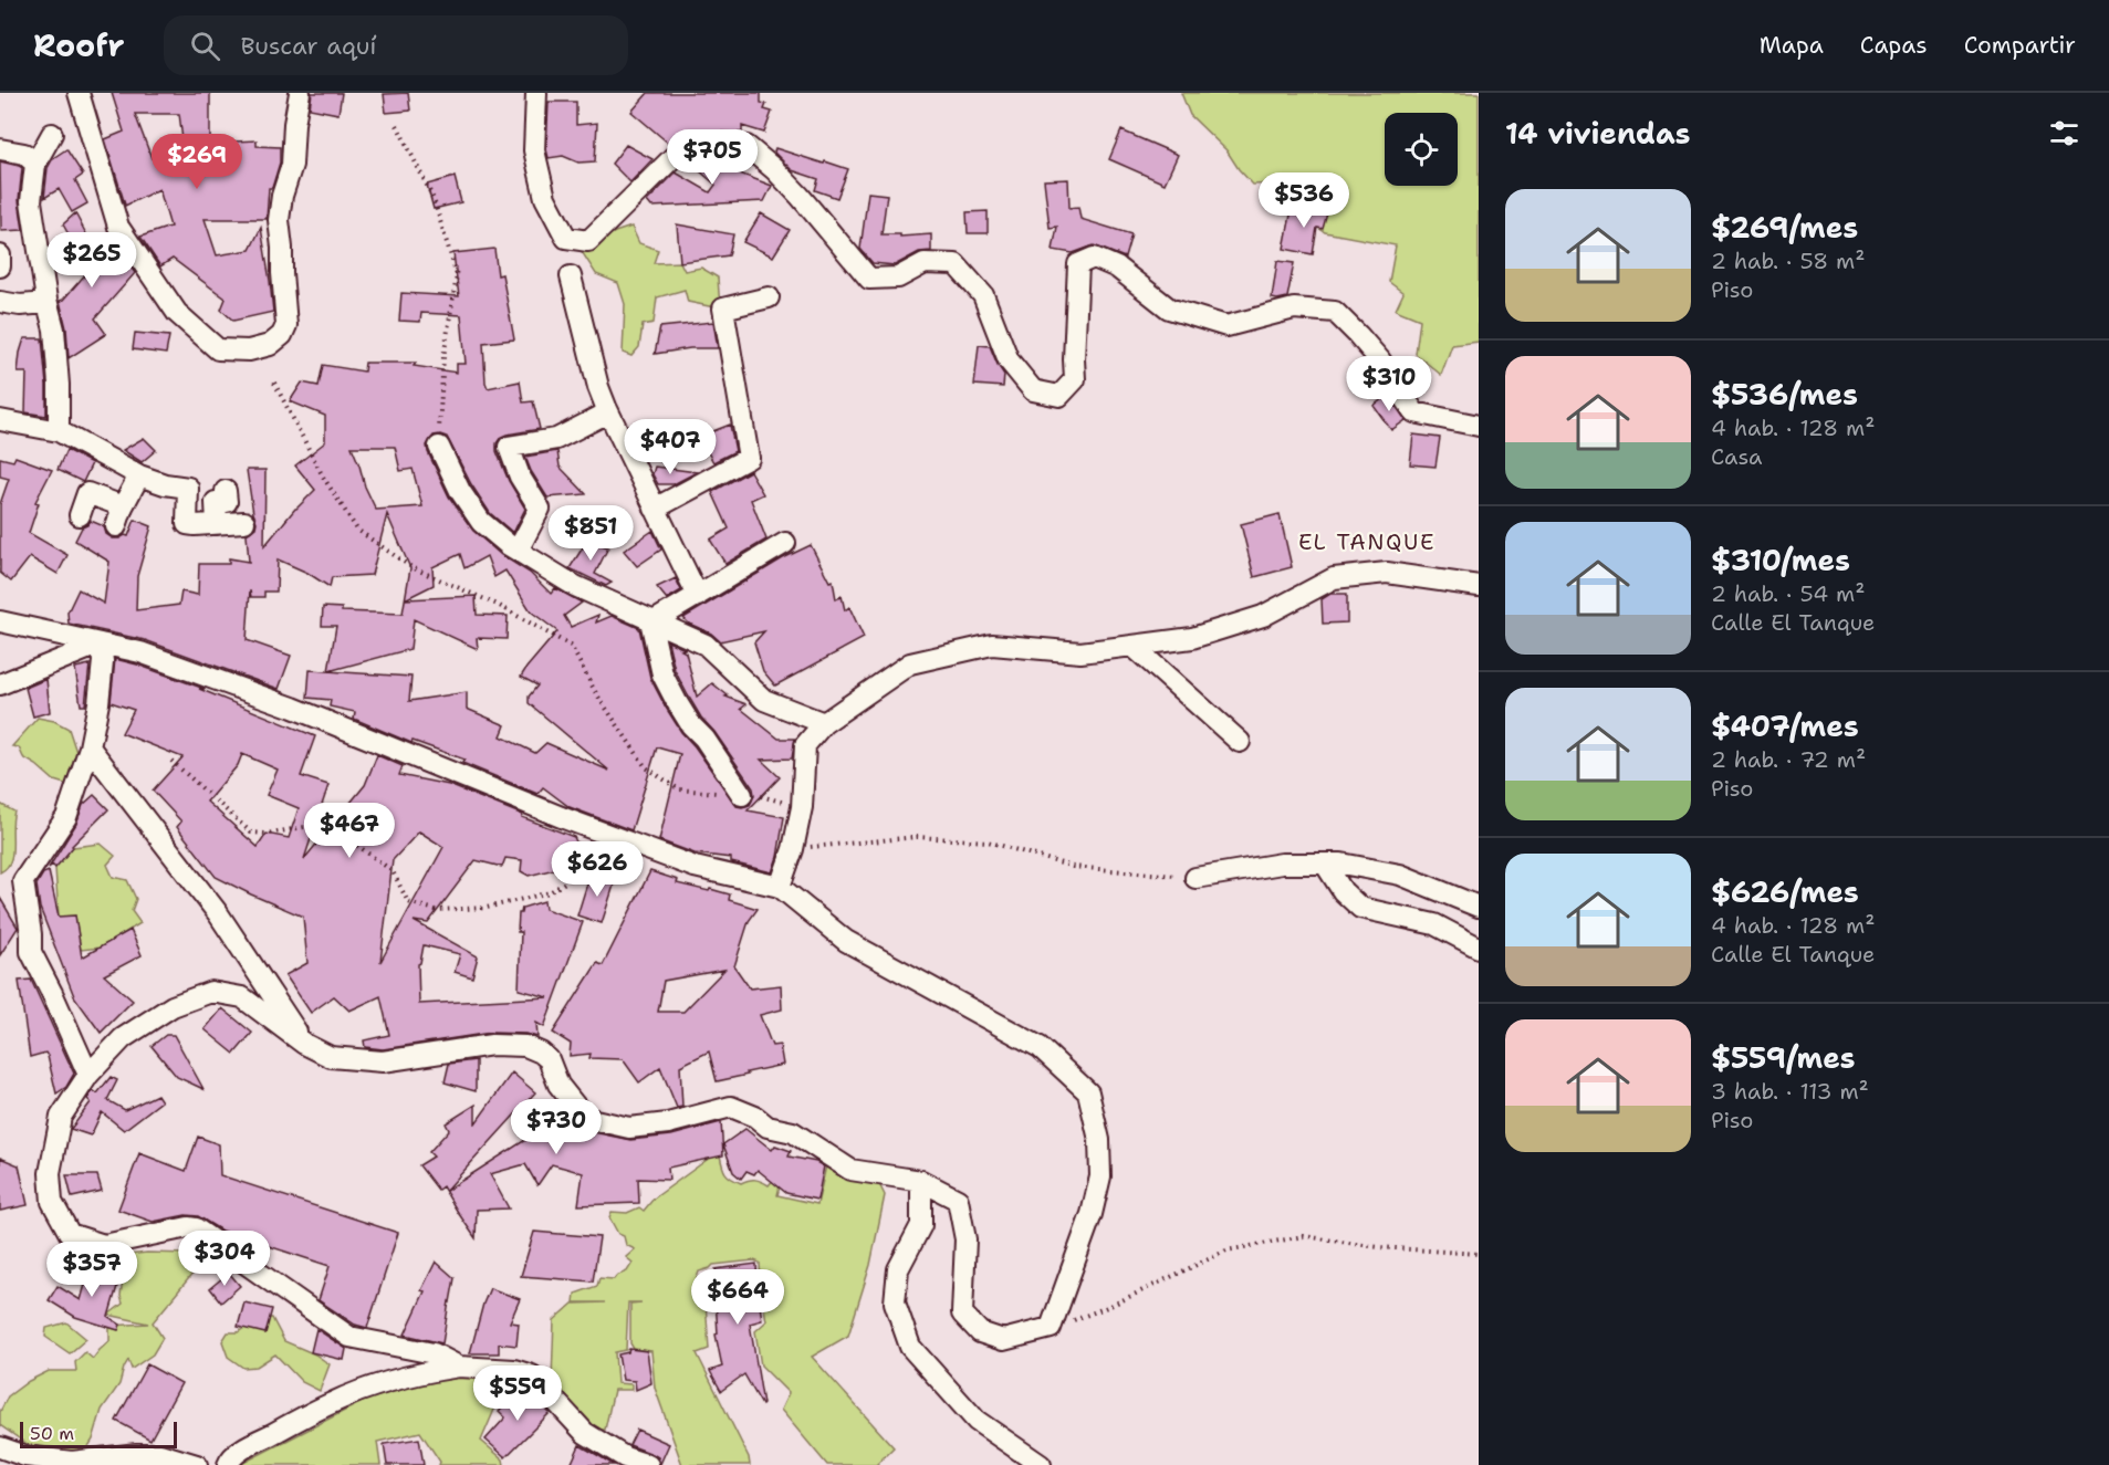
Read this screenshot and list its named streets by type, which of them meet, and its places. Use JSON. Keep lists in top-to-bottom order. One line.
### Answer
{"districts":["EL TANQUE"],"scale_bar":"50 m","page":{"header":"Roofr","search":"Buscar aquí","nav":["Mapa","Capas","Compartir"],"heading":"14 viviendas","price":["$705","$269","$536","$265","$310","$407","$851","$467","$626","$730","$304","$357","$664","$559"],"list":[{"name":"$269/mes","note":"2 hab. · 58 m² · Piso"},{"name":"$536/mes","note":"4 hab. · 128 m² · Casa"},{"name":"$310/mes","note":"2 hab. · 54 m² · Calle El Tanque"},{"name":"$407/mes","note":"2 hab. · 72 m² · Piso"},{"name":"$626/mes","note":"4 hab. · 128 m² · Calle El Tanque"},{"name":"$559/mes","note":"3 hab. · 113 m² · Piso"}],"scale":"50 m"}}
